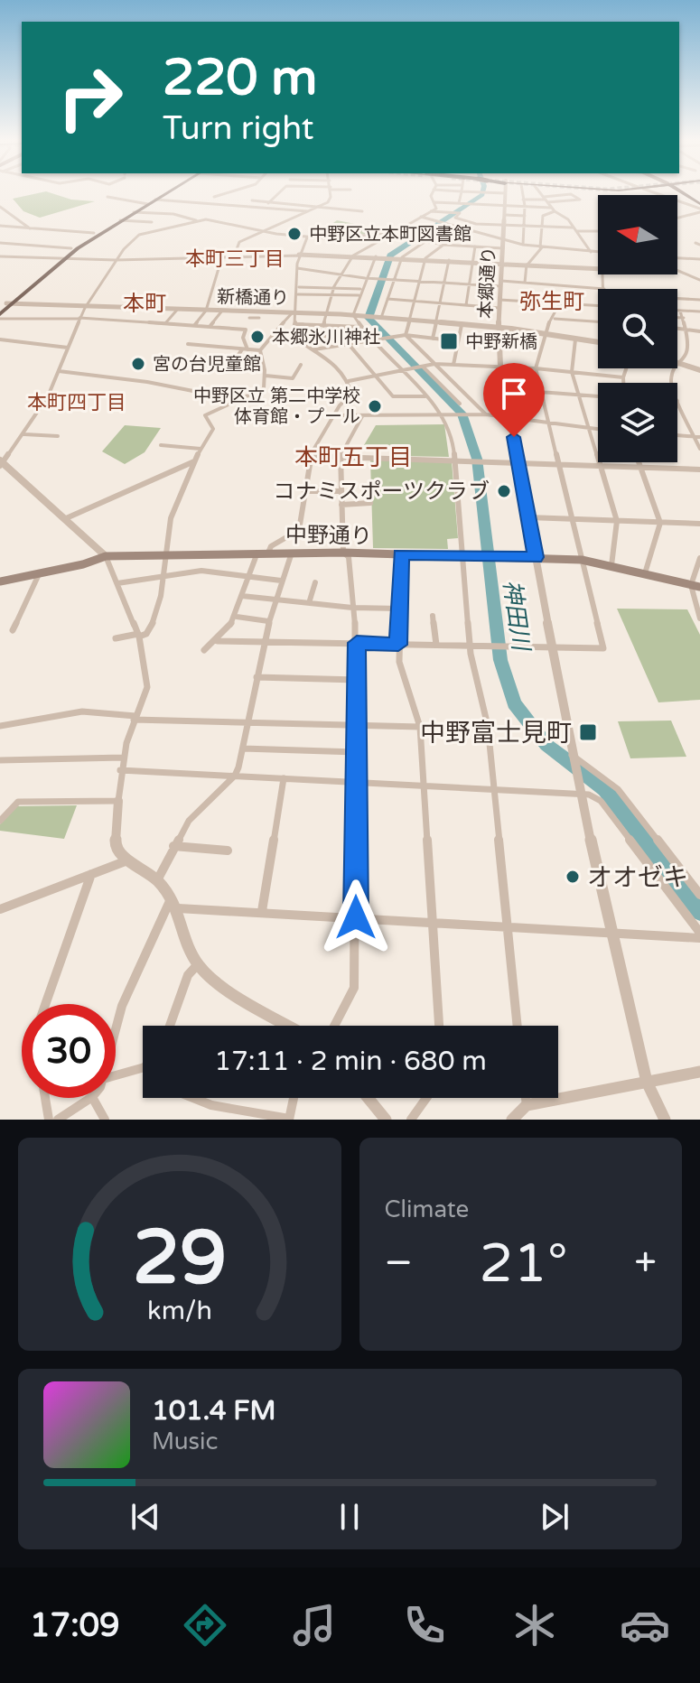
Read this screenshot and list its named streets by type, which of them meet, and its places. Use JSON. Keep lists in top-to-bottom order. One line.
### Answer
{"streets":{"main road":["中野通り"],"street":["本郷通り","新橋通り"]},"crossings":[["本郷通り","新橋通り"],["本郷通り","中野通り"]],"districts":["本町三丁目","弥生町","本町","本町四丁目","本町五丁目"],"water":["神田川"],"places":{"other":["中野区立本町図書館","本郷氷川神社","宮の台児童館","中野区立 第二中学校 体育館・プール","コナミスポーツクラブ","オオゼキ"],"transit":["中野新橋","中野富士見町"]},"north":"left","page":{"turn":["220 m","Turn right"],"limit":"30","trip":"17:11 · 2 min · 680 m","tile":"Climate","heat":["−","21°","+"],"song":["101.4 FM","Music"],"tabs":"17:09","gauge":["29","km/h"]}}
